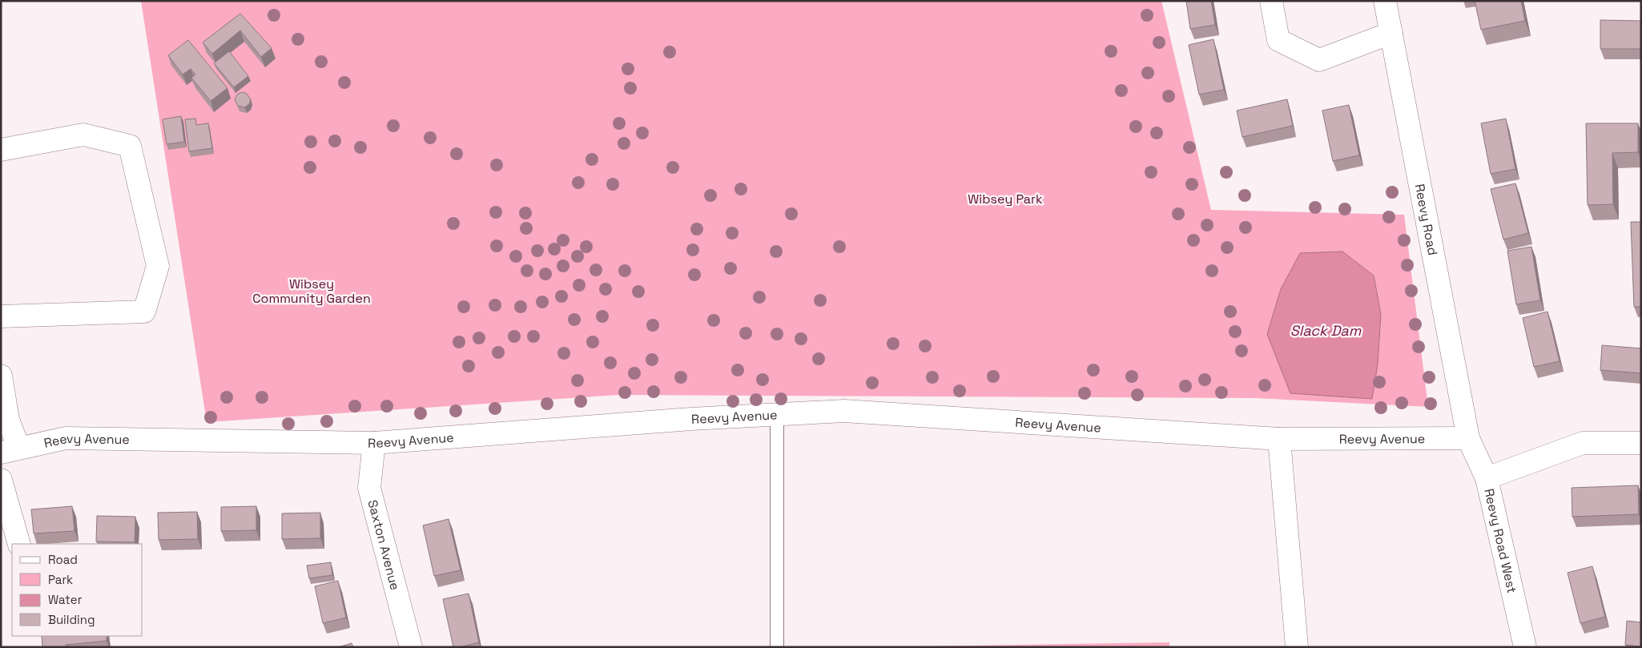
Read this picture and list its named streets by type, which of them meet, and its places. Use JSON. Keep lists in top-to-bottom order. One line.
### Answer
{"streets":{"street":["Reevy Road","Reevy Avenue","Reevy Road West","Saxton Avenue"]},"crossings":[["Reevy Road","Reevy Avenue"],["Reevy Road","Reevy Road West"],["Reevy Avenue","Reevy Road West"],["Reevy Avenue","Saxton Avenue"]],"water":["Slack Dam"],"parks":["Wibsey Park","Wibsey Community Garden"],"legend":["Road","Park","Water","Building"]}
